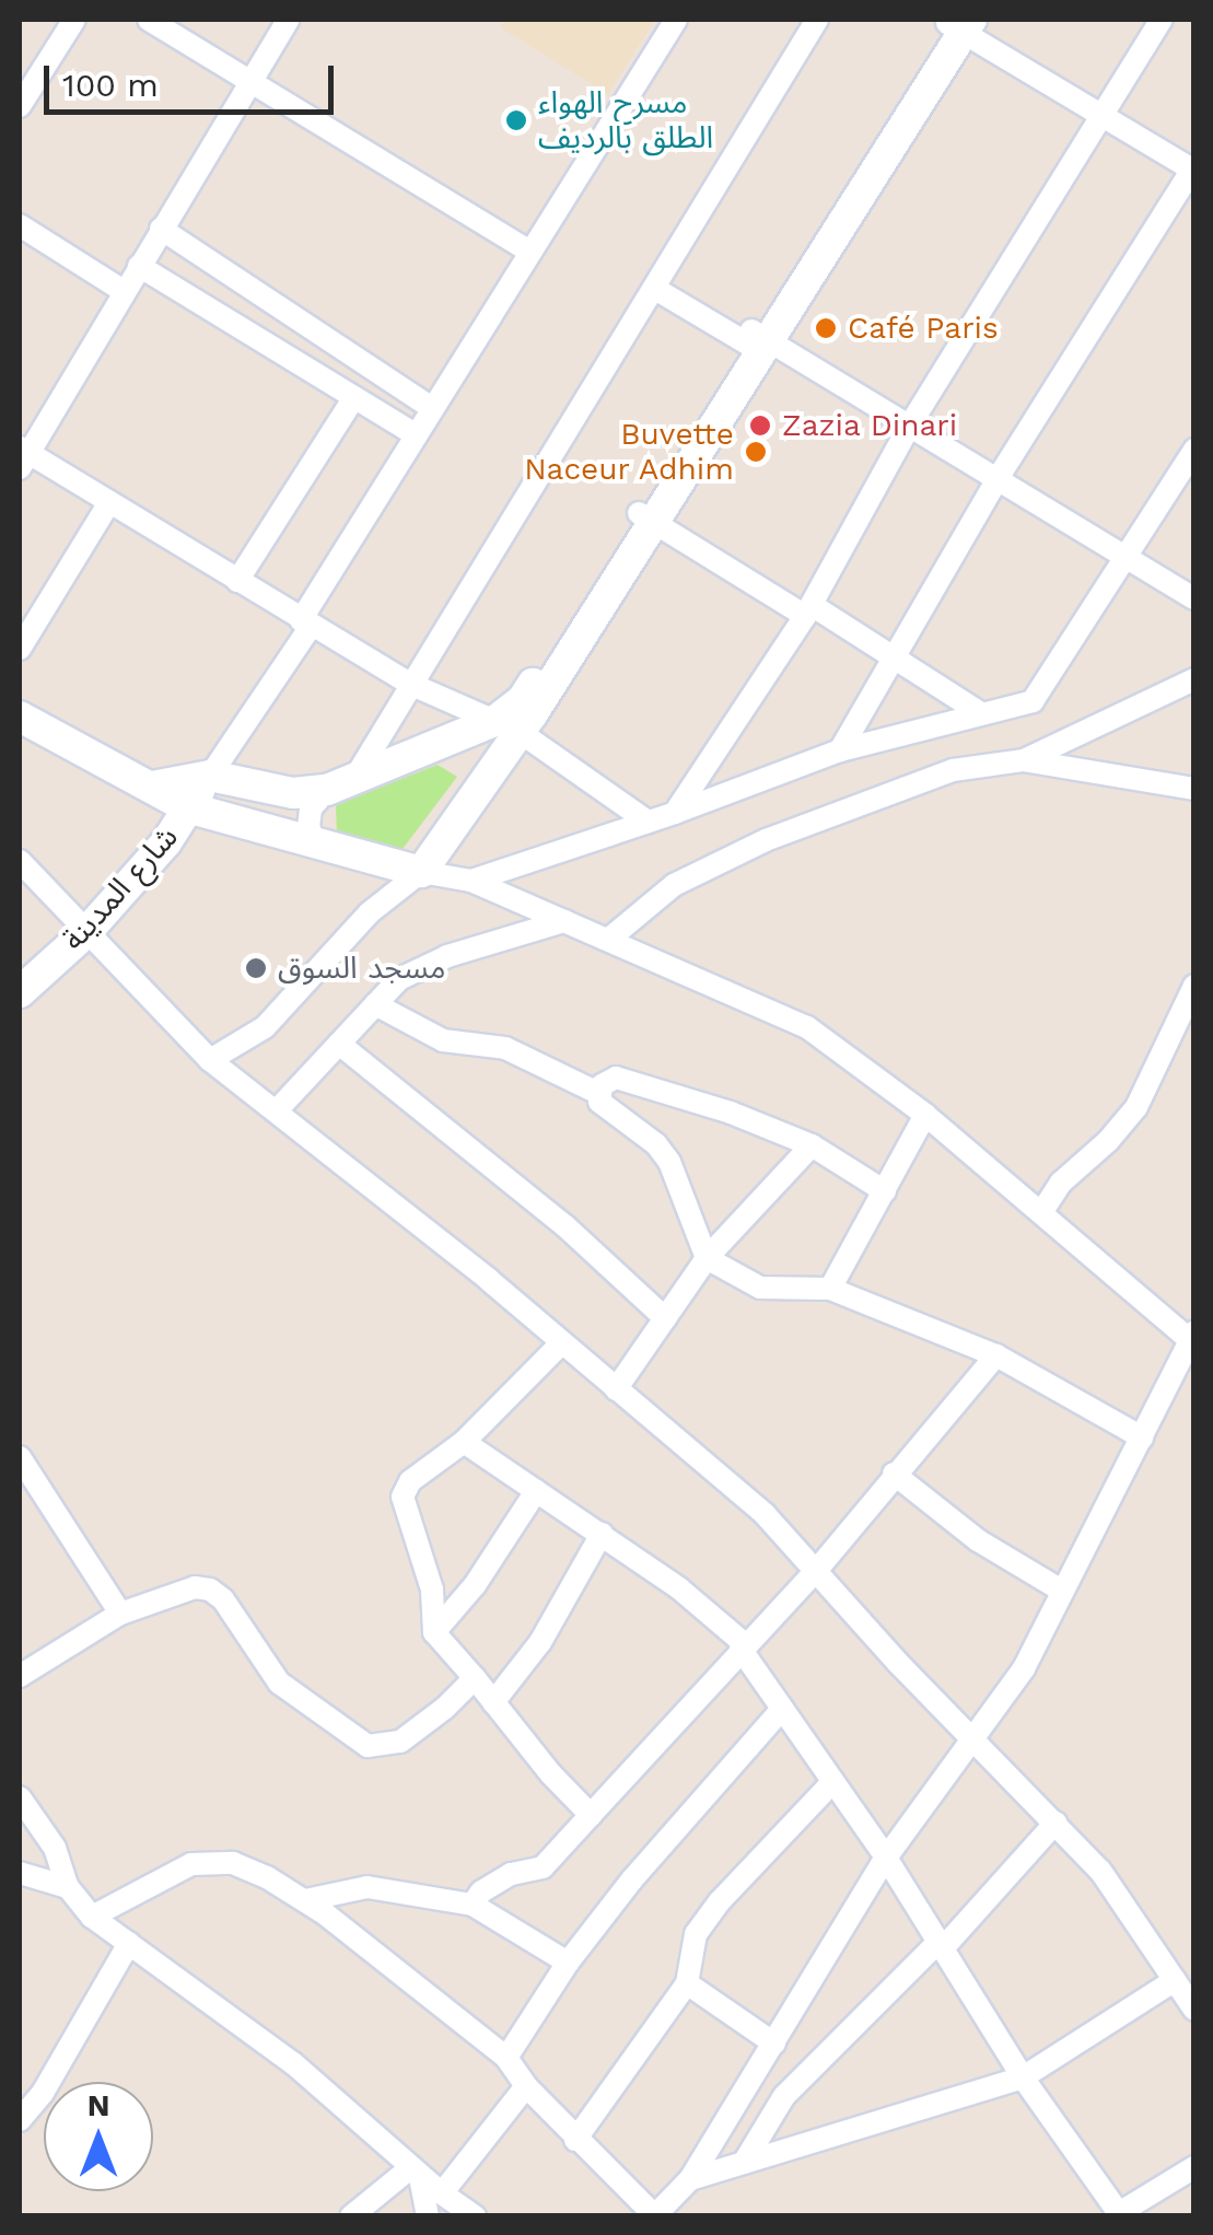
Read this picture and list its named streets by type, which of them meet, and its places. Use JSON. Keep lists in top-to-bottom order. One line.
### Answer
{"streets":{"street":["شارع المدينة"]},"places":["مسرح الهواء الطلق بالرديف","Café Paris","Zazia Dinari","Buvette Naceur Adhim","مسجد السوق"],"scale_bar":"100 m","north":"top"}
